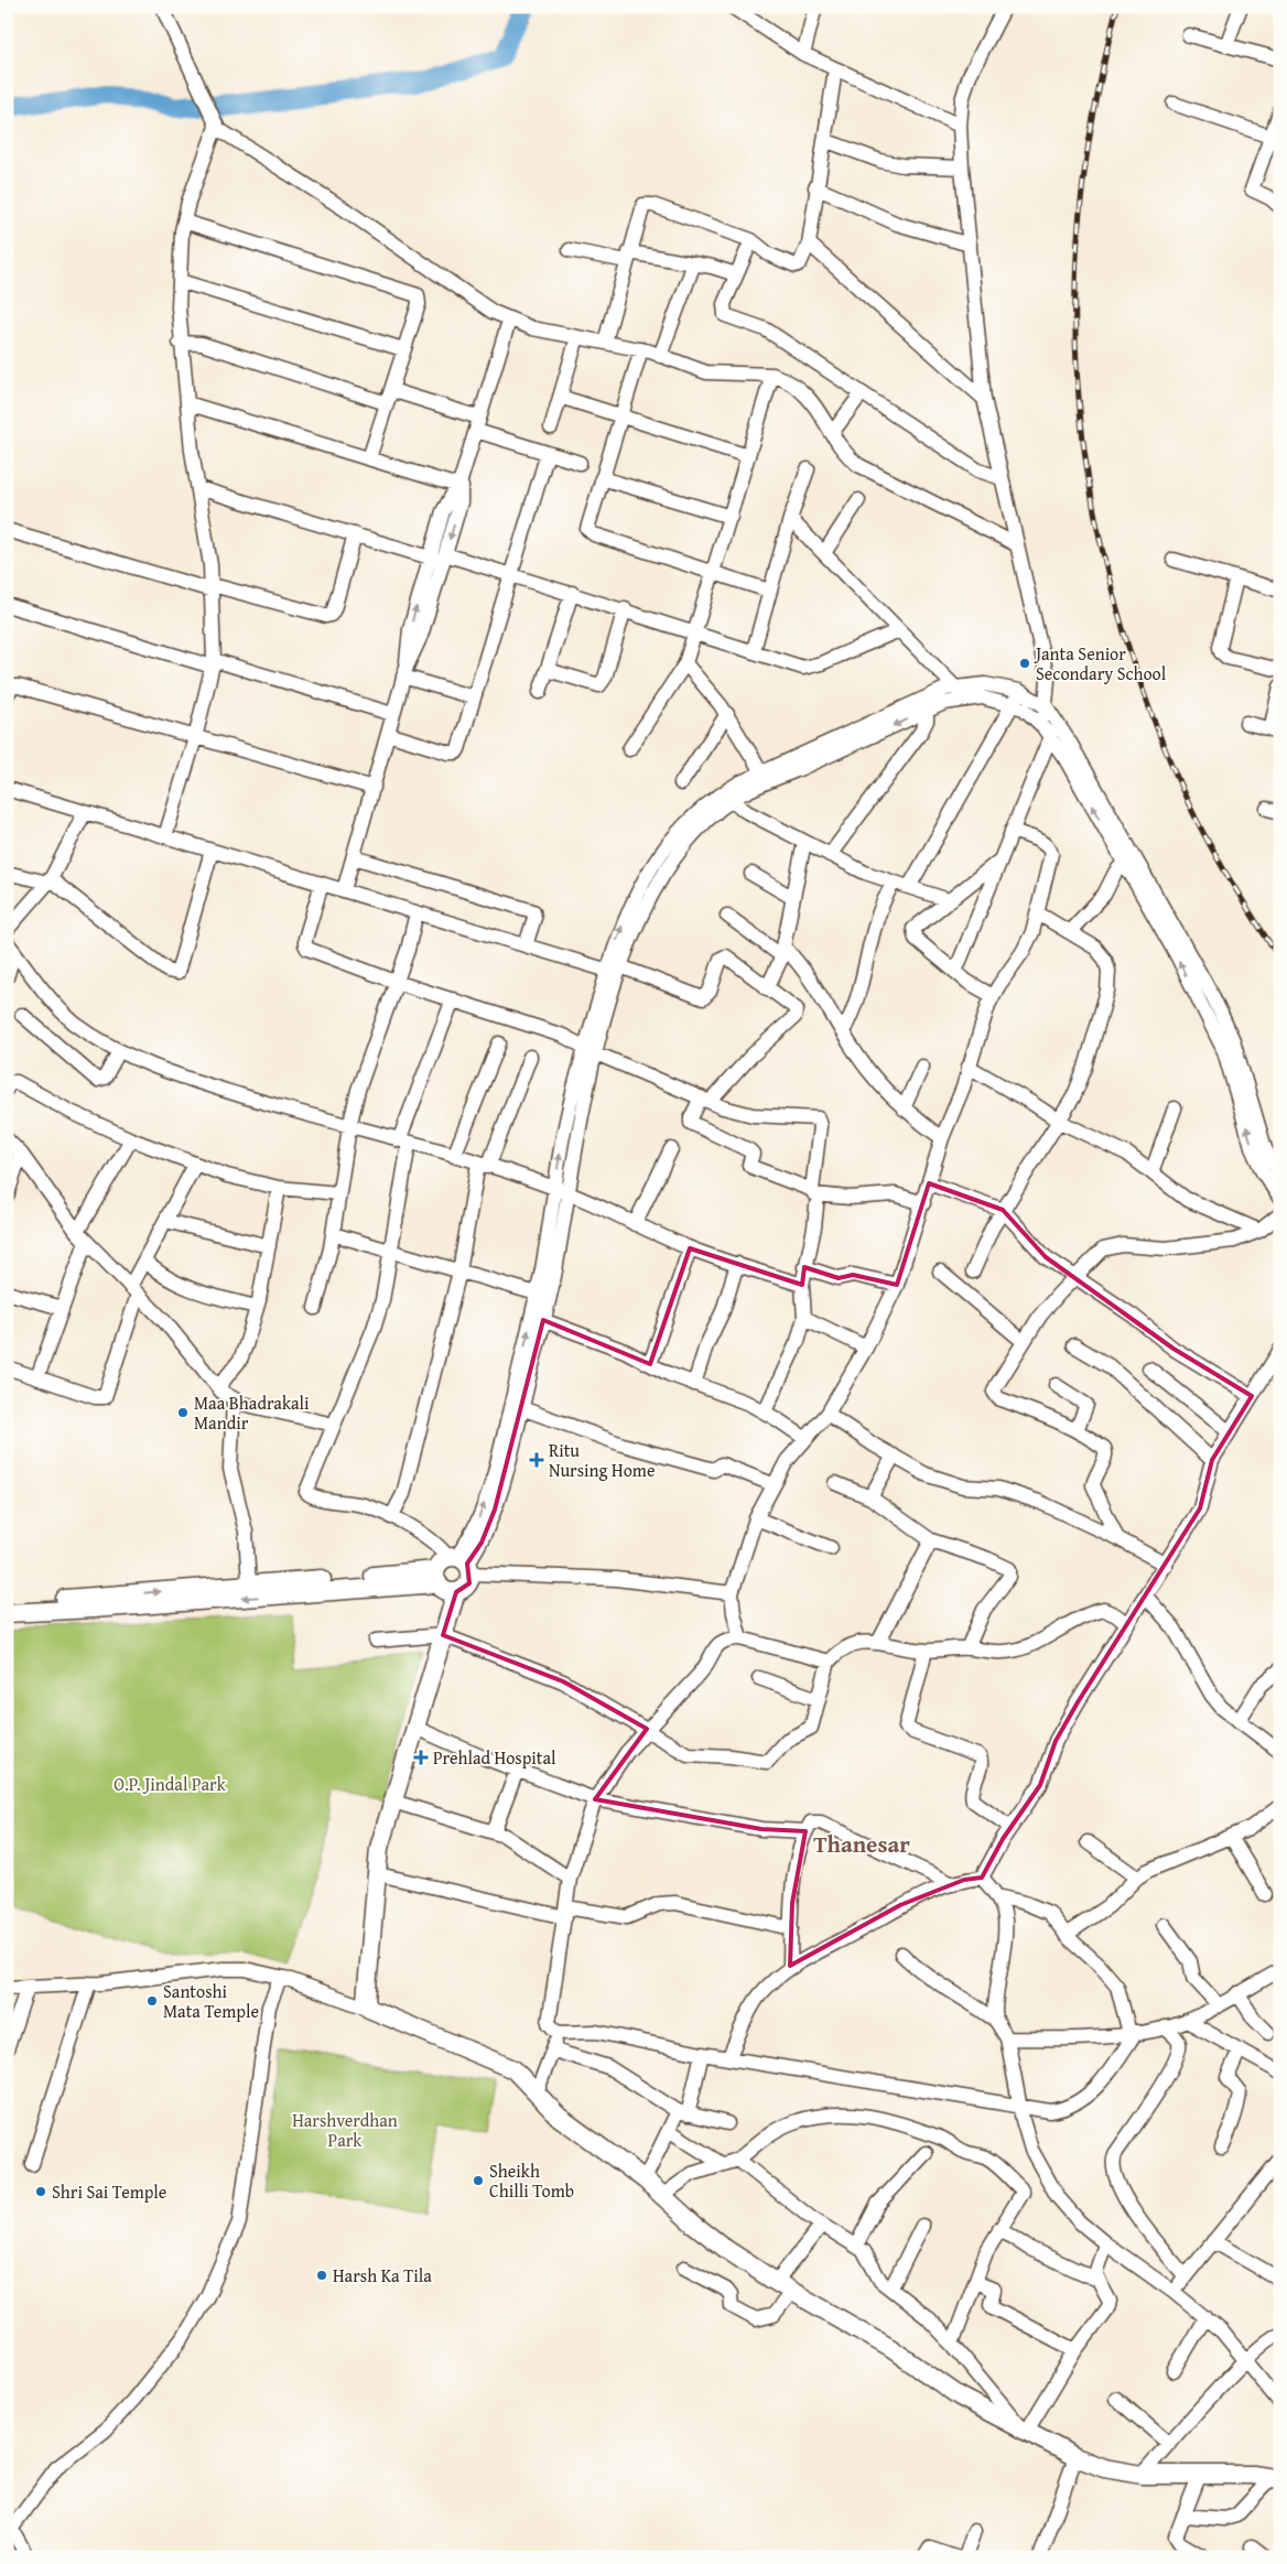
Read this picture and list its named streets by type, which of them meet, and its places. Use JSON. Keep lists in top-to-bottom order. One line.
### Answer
{"districts":["Thanesar"],"parks":["O.P. Jindal Park","Harshverdhan Park"],"places":{"other":["Janta Senior Secondary School","Maa Bhadrakali Mandir","Santoshi Mata Temple","Sheikh Chilli Tomb","Shri Sai Temple","Harsh Ka Tila"],"health":["Ritu Nursing Home","Prehlad Hospital"]}}
